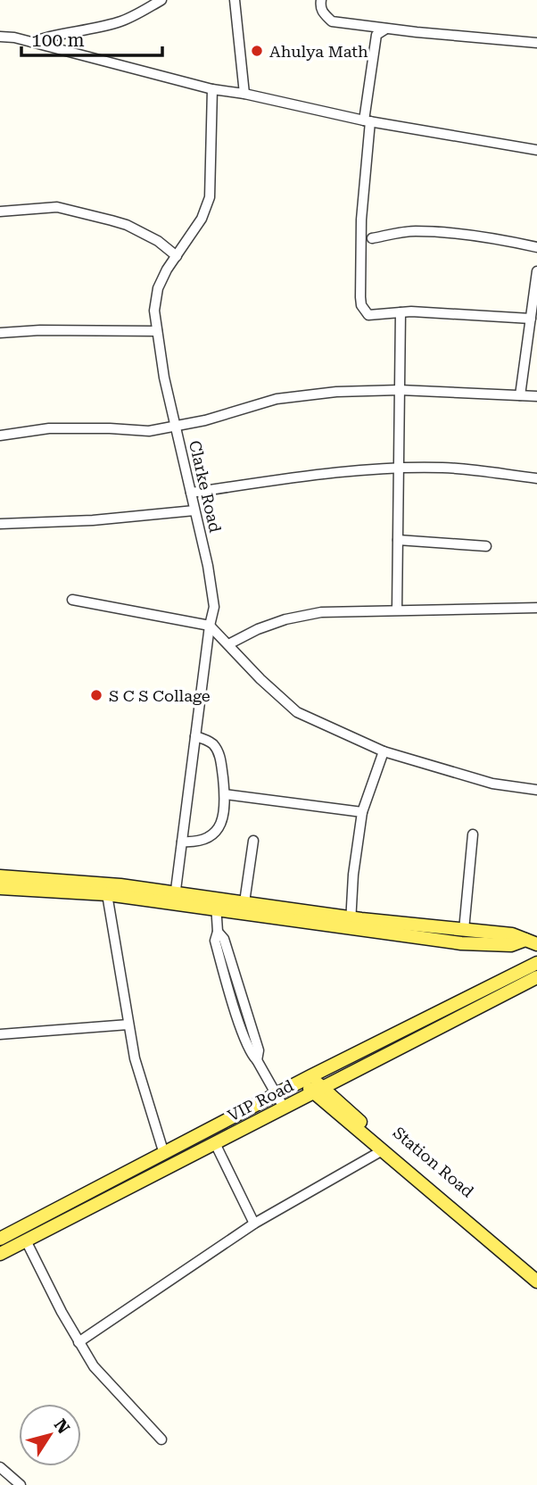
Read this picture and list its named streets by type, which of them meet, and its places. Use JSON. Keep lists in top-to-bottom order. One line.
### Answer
{"streets":{"main road":["VIP Road","Station Road"],"street":["Clarke Road"]},"crossings":[["VIP Road","Station Road"]],"places":["Ahulya Math","S C S Collage"],"scale_bar":"100 m","north":"top right"}
